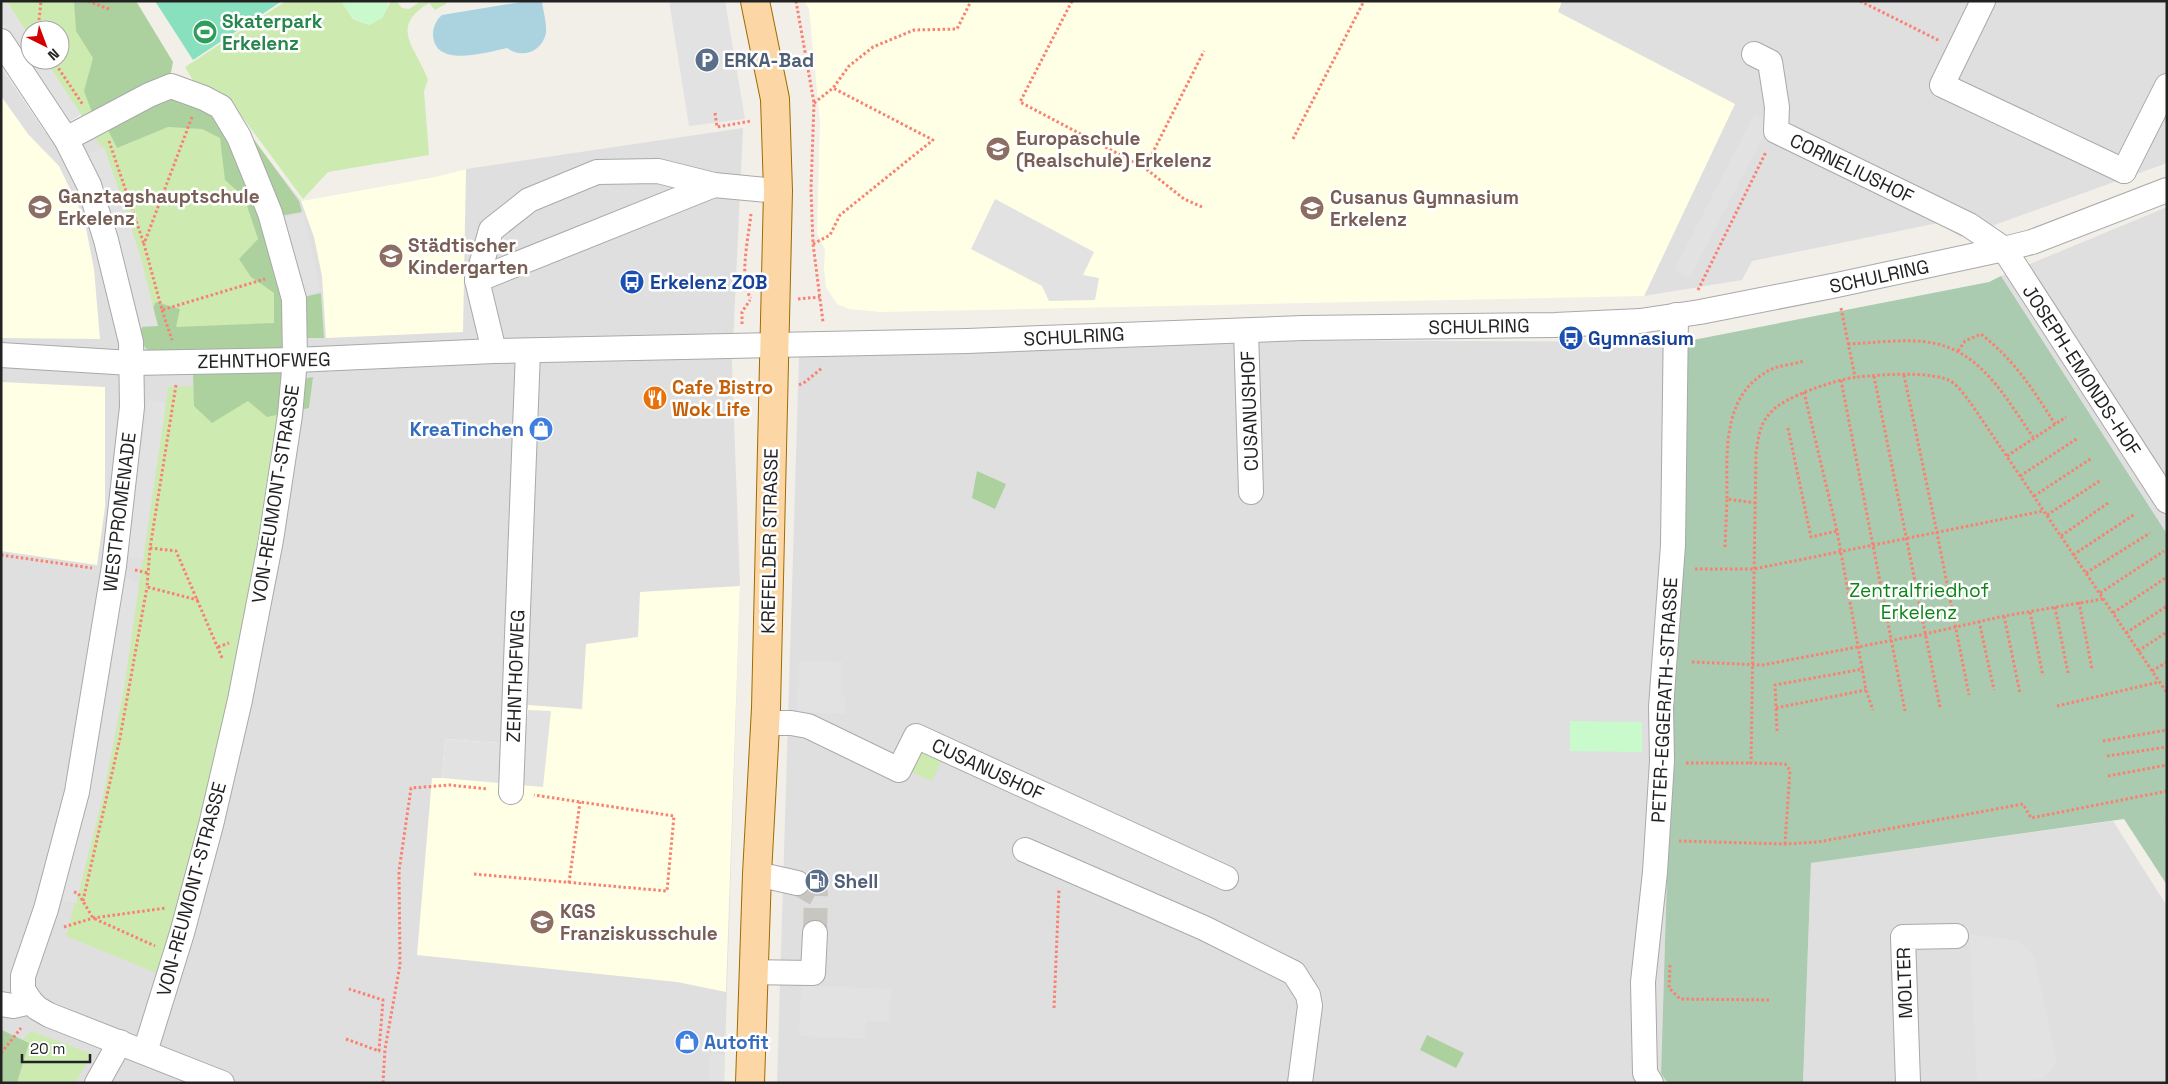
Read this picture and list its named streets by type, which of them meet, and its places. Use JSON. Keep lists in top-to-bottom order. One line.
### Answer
{"streets":{"main road":["KREFELDER STRASSE"],"street":["CORNELIUSHOF","SCHULRING","ZEHNTHOFWEG","JOSEPH-EMONDS-HOF","CUSANUSHOF","VON-REUMONT-STRASSE","WESTPROMENADE","PETER-EGGERATH-STRASSE","MOLTER"]},"crossings":[["CORNELIUSHOF","SCHULRING"],["CORNELIUSHOF","JOSEPH-EMONDS-HOF"],["SCHULRING","ZEHNTHOFWEG"],["SCHULRING","JOSEPH-EMONDS-HOF"],["SCHULRING","CUSANUSHOF"],["SCHULRING","KREFELDER STRASSE"],["SCHULRING","PETER-EGGERATH-STRASSE"],["ZEHNTHOFWEG","VON-REUMONT-STRASSE"],["ZEHNTHOFWEG","WESTPROMENADE"],["ZEHNTHOFWEG","KREFELDER STRASSE"],["CUSANUSHOF","KREFELDER STRASSE"],["VON-REUMONT-STRASSE","WESTPROMENADE"]],"parks":["Zentralfriedhof Erkelenz"],"places":{"sports":["Skaterpark Erkelenz"],"parking":["ERKA-Bad"],"school or university":["Europaschule (Realschule) Erkelenz","Ganztagshauptschule Erkelenz","Cusanus Gymnasium Erkelenz","Städtischer Kindergarten","KGS Franziskusschule"],"bus stop":["Erkelenz ZOB","Gymnasium"],"restaurant":["Cafe Bistro Wok Life"],"shop":["KreaTinchen","Autofit"],"fuel station":["Shell"]},"scale_bar":"20 m","north":"bottom right"}
